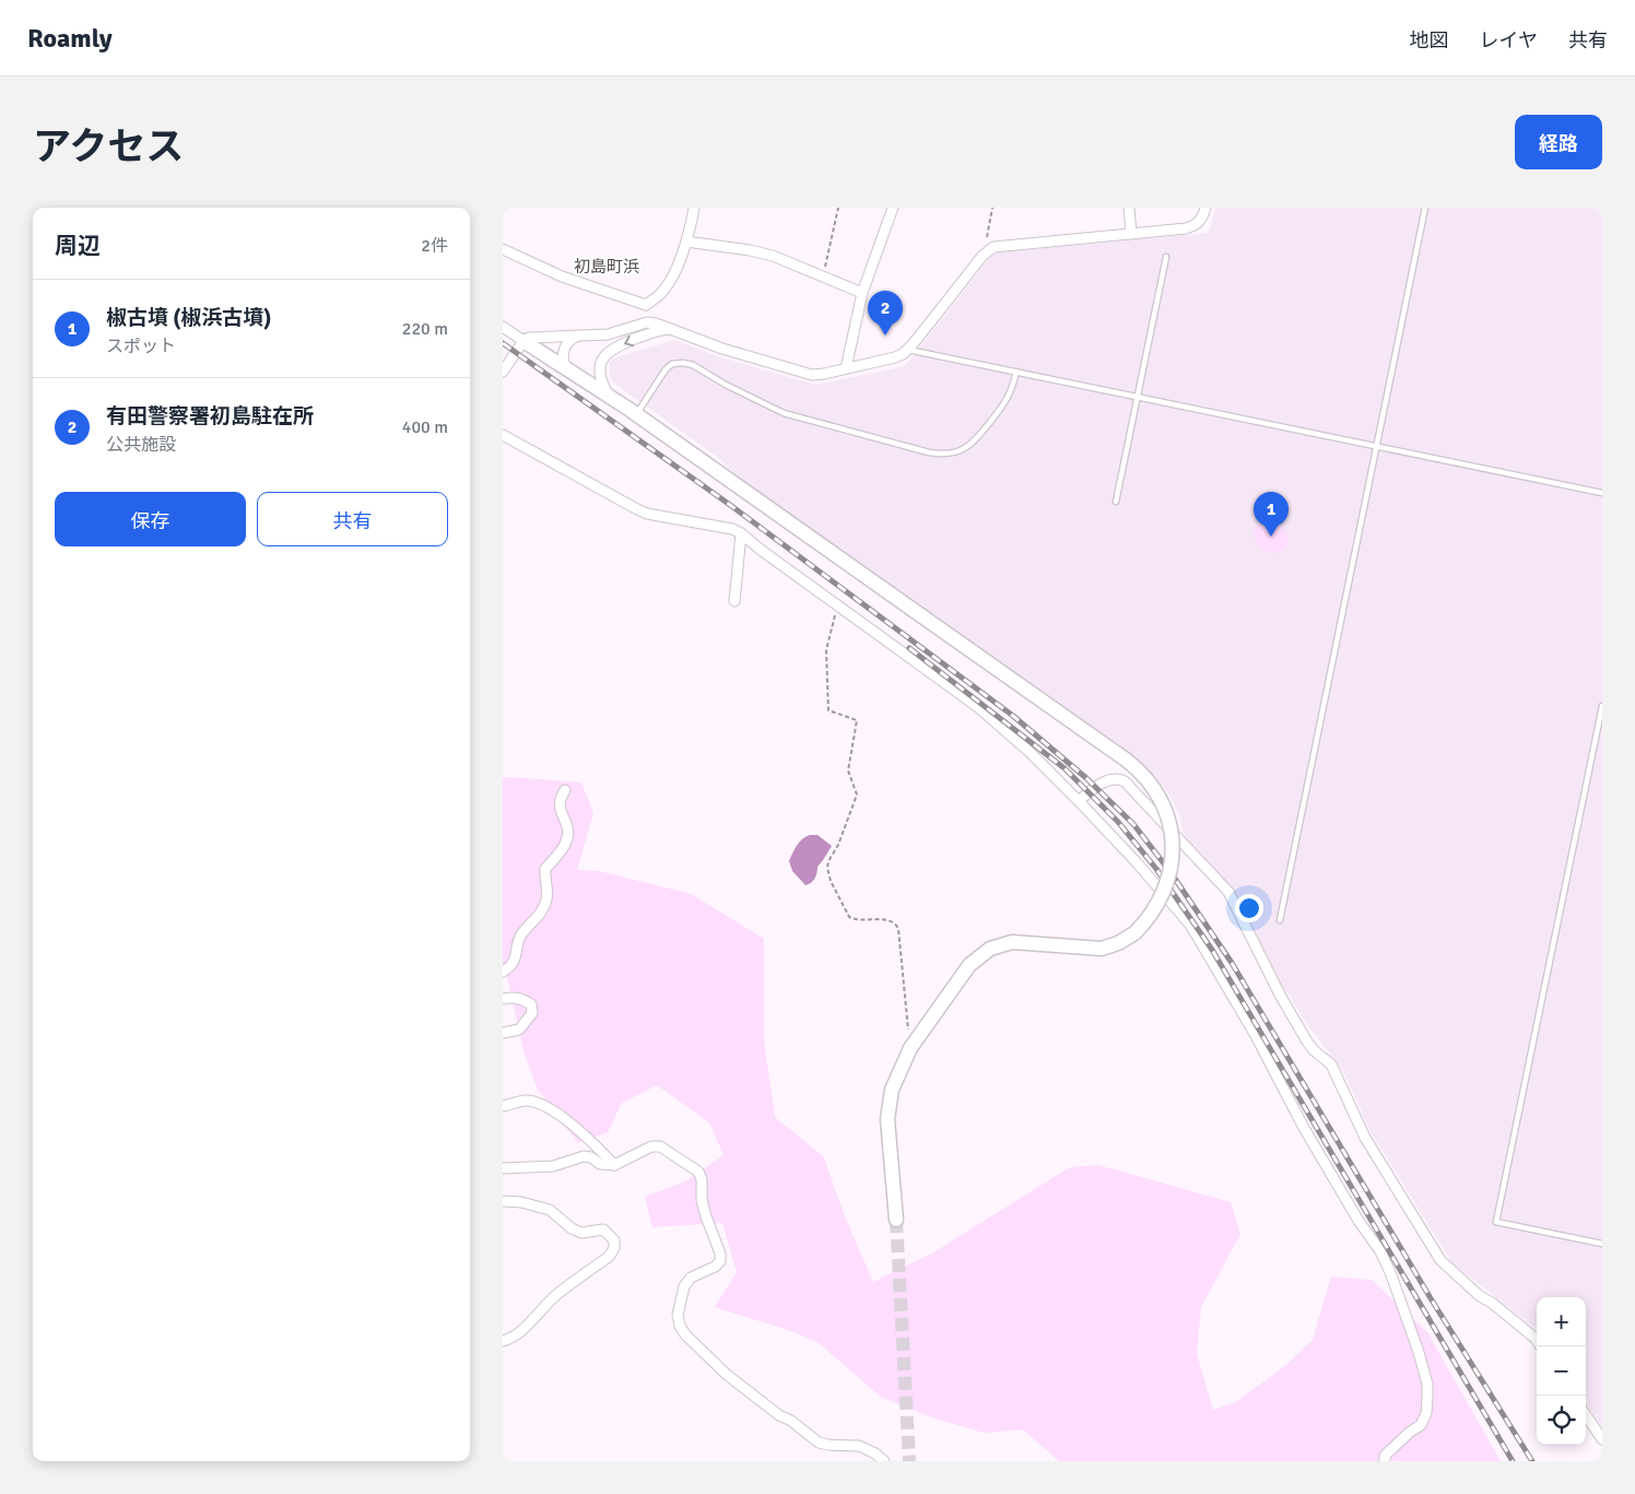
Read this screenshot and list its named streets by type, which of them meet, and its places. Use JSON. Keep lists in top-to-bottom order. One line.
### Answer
{"districts":["初島町浜"],"page":{"header":"Roamly","nav":["地図","レイヤ","共有"],"title":"アクセス","buttons":["経路",["保存","共有"]],"heading":["周辺","2件"],"list":[{"mark":"1","name":"椒古墳 (椒浜古墳)","note":"スポット","value":"220 m"},{"mark":"2","name":"有田警察署初島駐在所","note":"公共施設","value":"400 m"}],"pins":["2","1"],"map_buttons":["+","−"]}}
